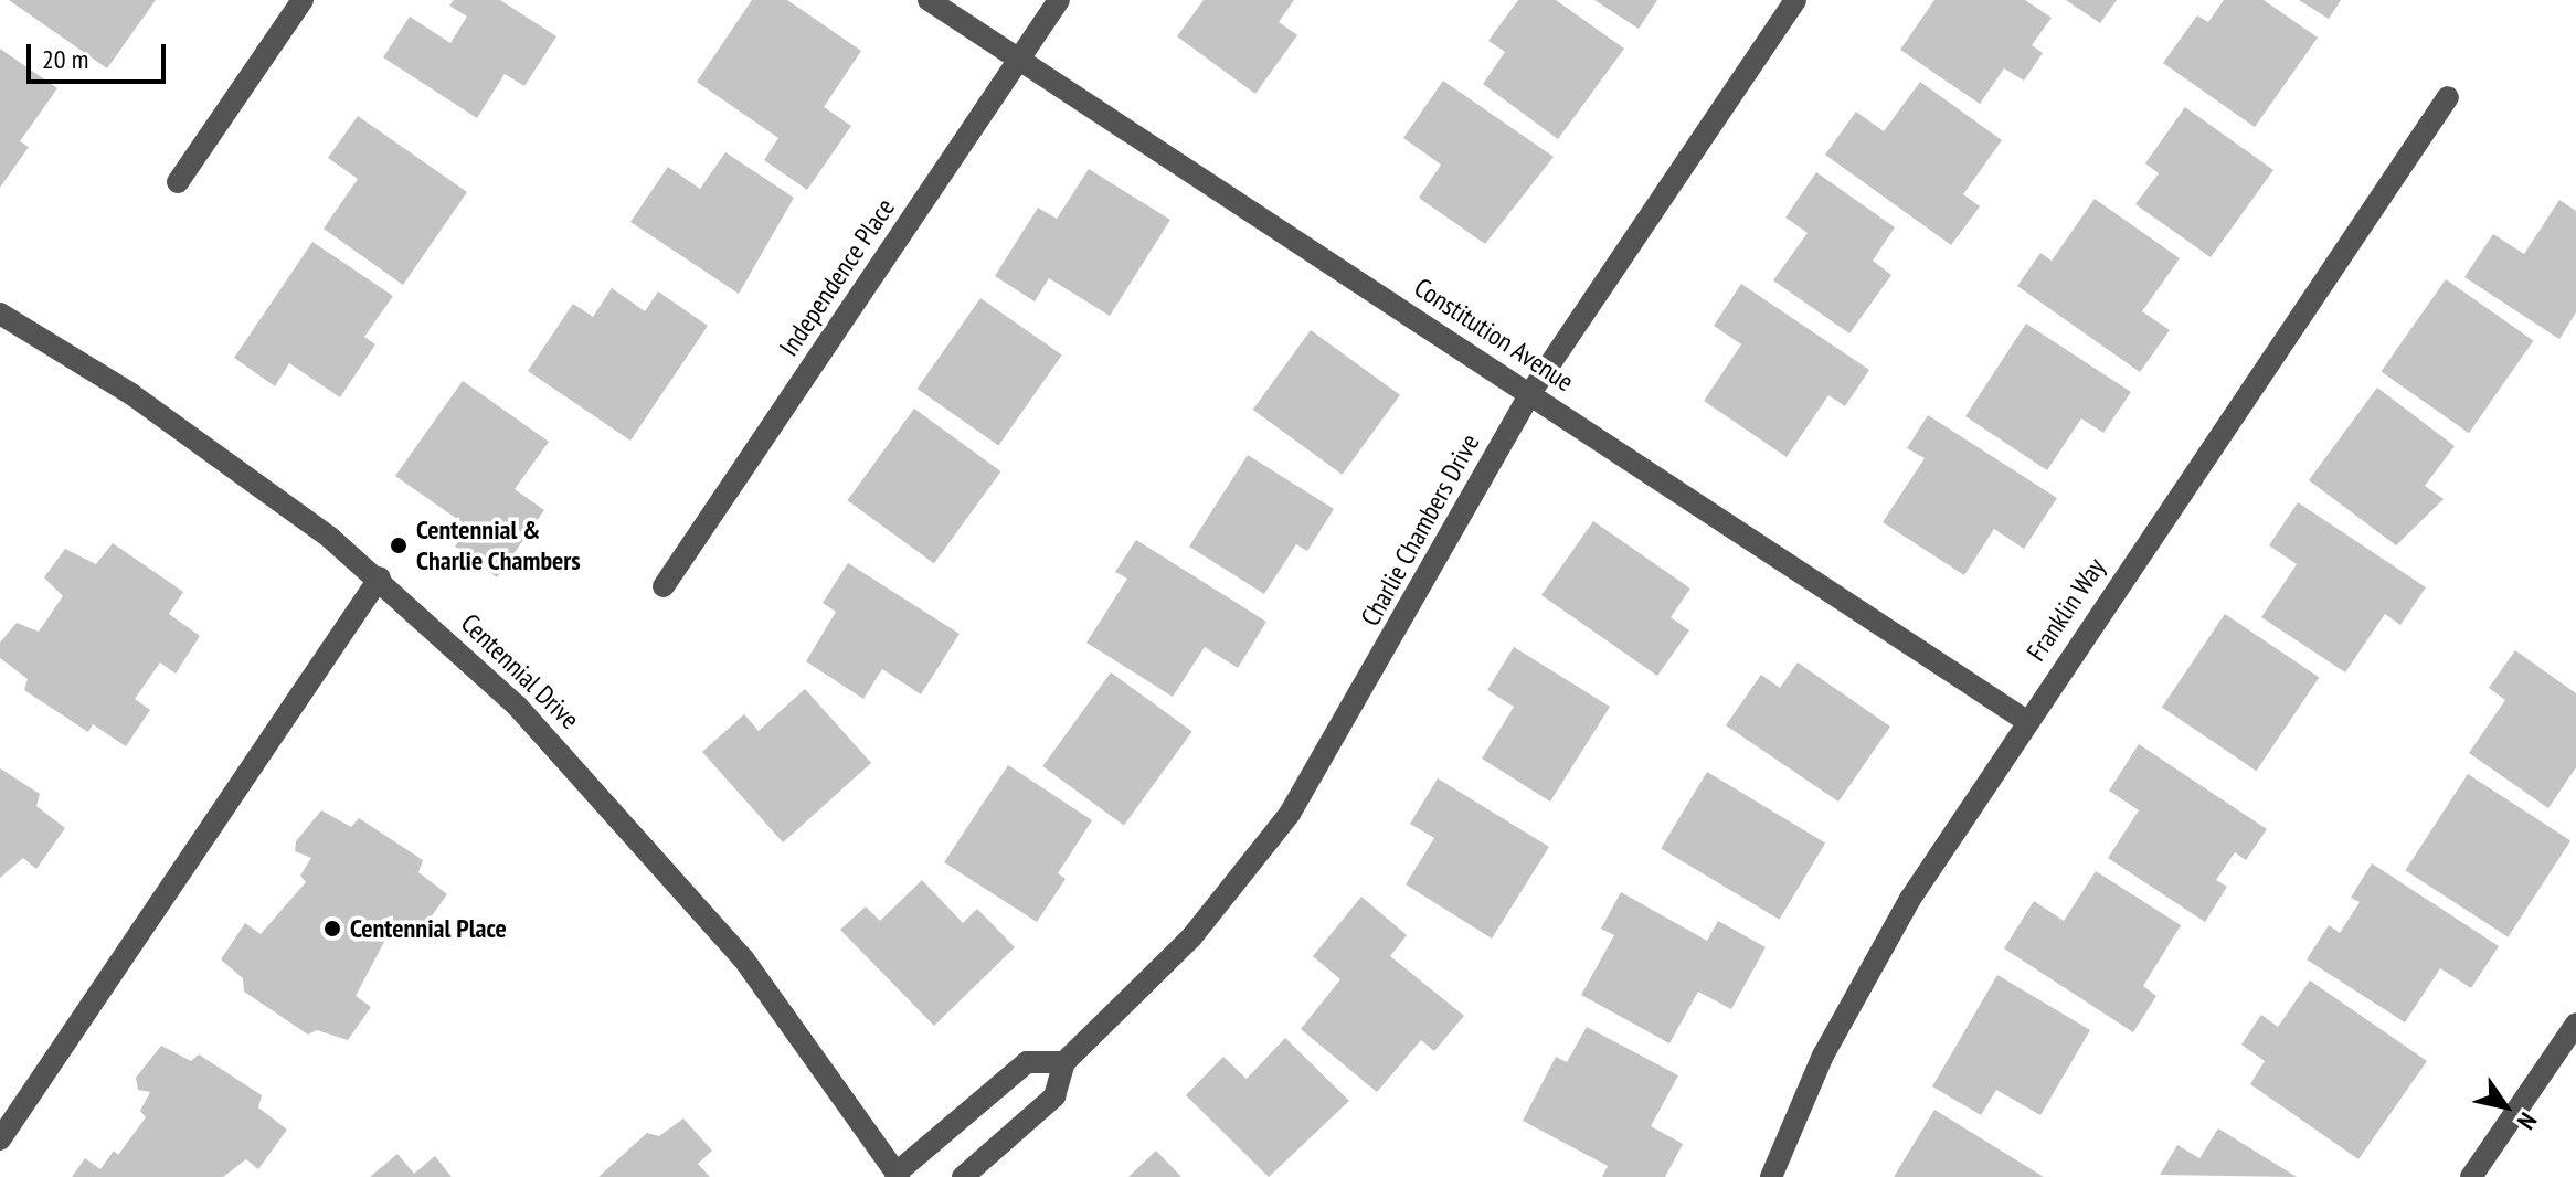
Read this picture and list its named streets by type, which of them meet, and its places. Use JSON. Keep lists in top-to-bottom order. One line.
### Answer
{"streets":{"street":["Independence Place","Constitution Avenue","Charlie Chambers Drive","Franklin Way","Centennial Drive"]},"crossings":[["Independence Place","Constitution Avenue"],["Constitution Avenue","Charlie Chambers Drive"],["Constitution Avenue","Franklin Way"]],"places":["Centennial & Charlie Chambers","Centennial Place"],"scale_bar":"20 m","north":"bottom right"}
